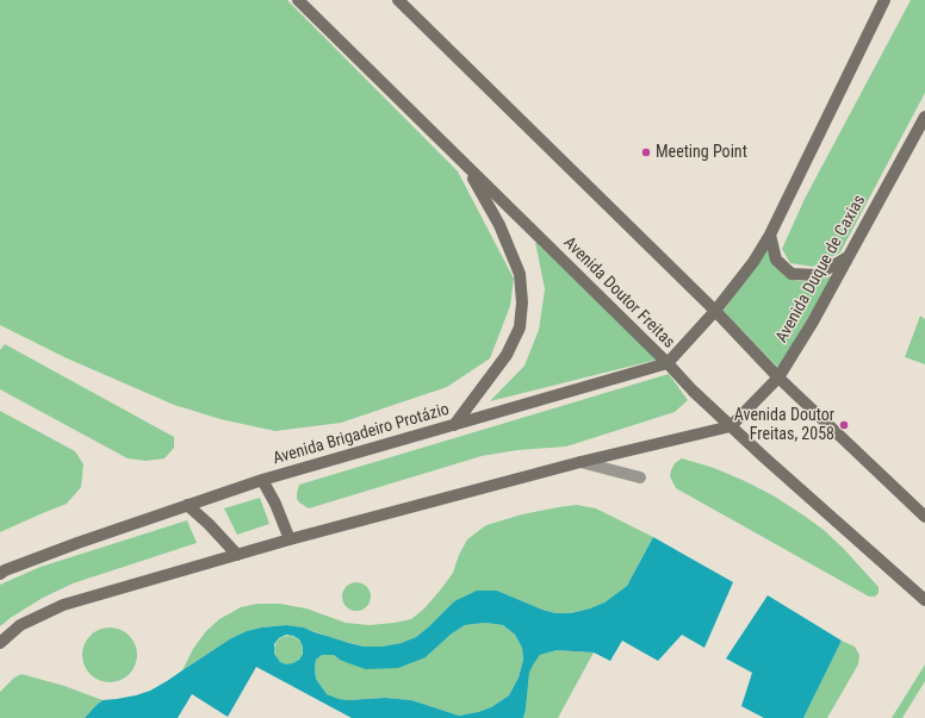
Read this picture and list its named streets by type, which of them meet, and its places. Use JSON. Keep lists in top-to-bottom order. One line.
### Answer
{"streets":{"main road":["Avenida Duque de Caxias","Avenida Doutor Freitas","Avenida Brigadeiro Protázio"]},"crossings":[["Avenida Duque de Caxias","Avenida Doutor Freitas"],["Avenida Doutor Freitas","Avenida Brigadeiro Protázio"]],"places":["Meeting Point","Avenida Doutor Freitas, 2058"]}
